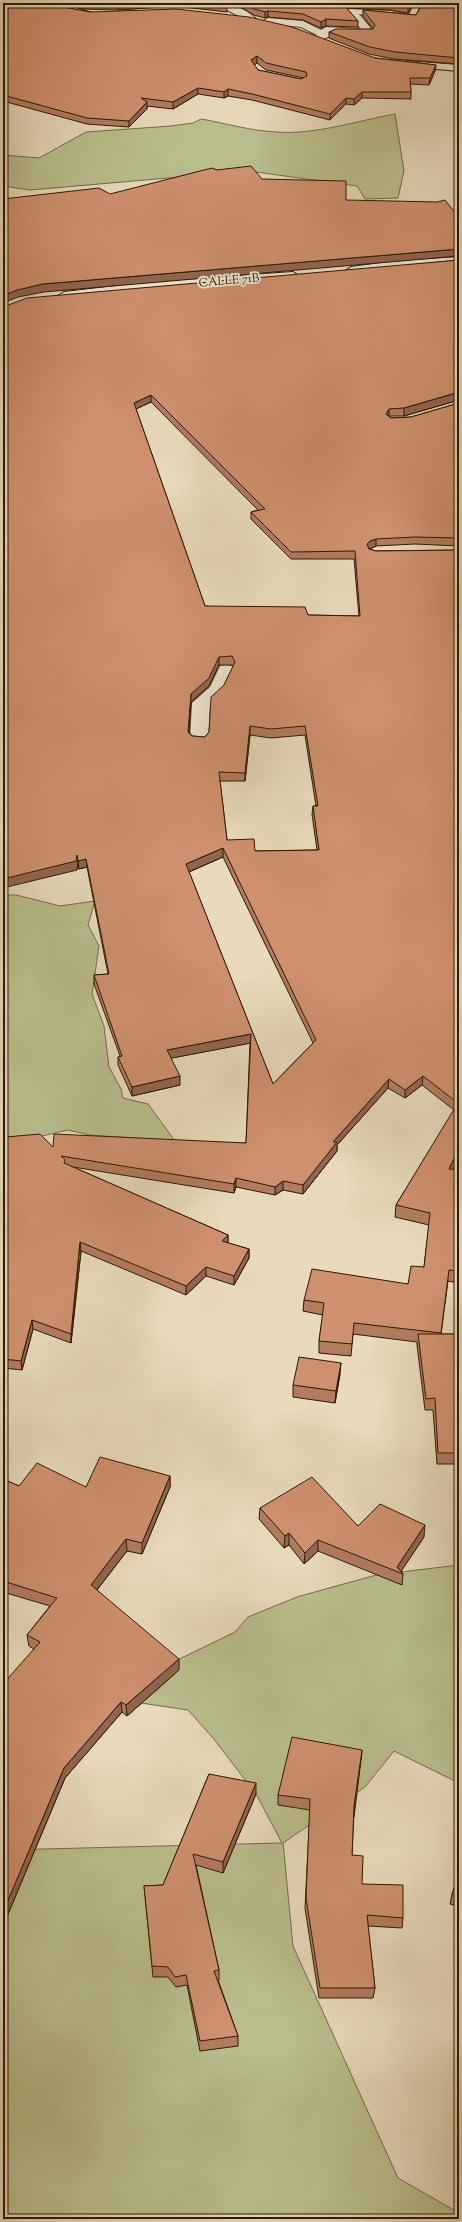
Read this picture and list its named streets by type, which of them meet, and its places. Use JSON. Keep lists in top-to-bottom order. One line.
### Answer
{"streets":{"street":["CALLE 71B"]}}
